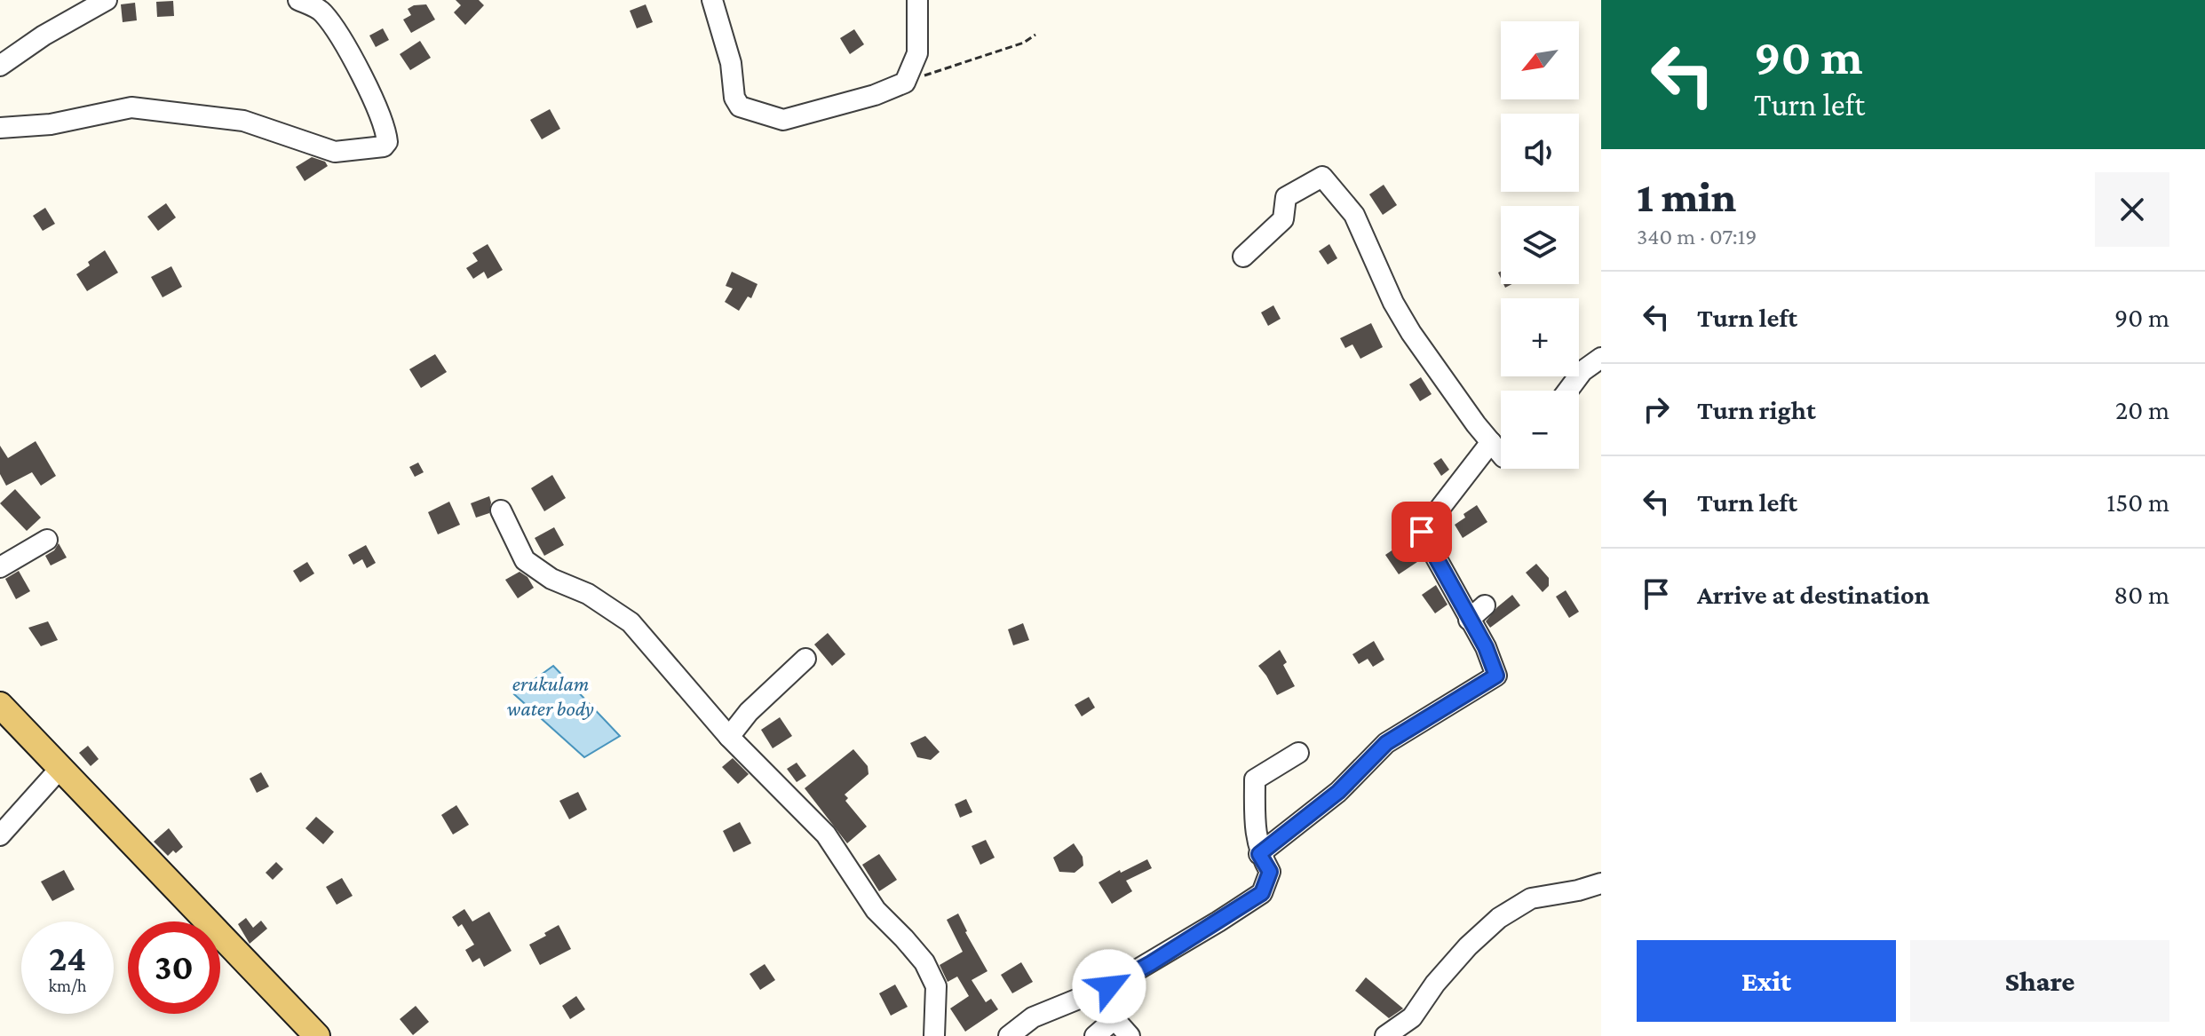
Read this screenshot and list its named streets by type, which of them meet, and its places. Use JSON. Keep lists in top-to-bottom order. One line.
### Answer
{"water":["erukulam water body"],"north":"bottom left","page":{"turn":["90 m","Turn left"],"map_buttons":["+","−"],"heading":["1 min","340 m · 07:19"],"list":[{"name":"Turn left","value":"90 m"},{"name":"Turn right","value":"20 m"},{"name":"Turn left","value":"150 m"},{"name":"Arrive at destination","value":"80 m"}],"speed":"24 km/h","limit":"30","buttons":["Exit","Share"]}}
